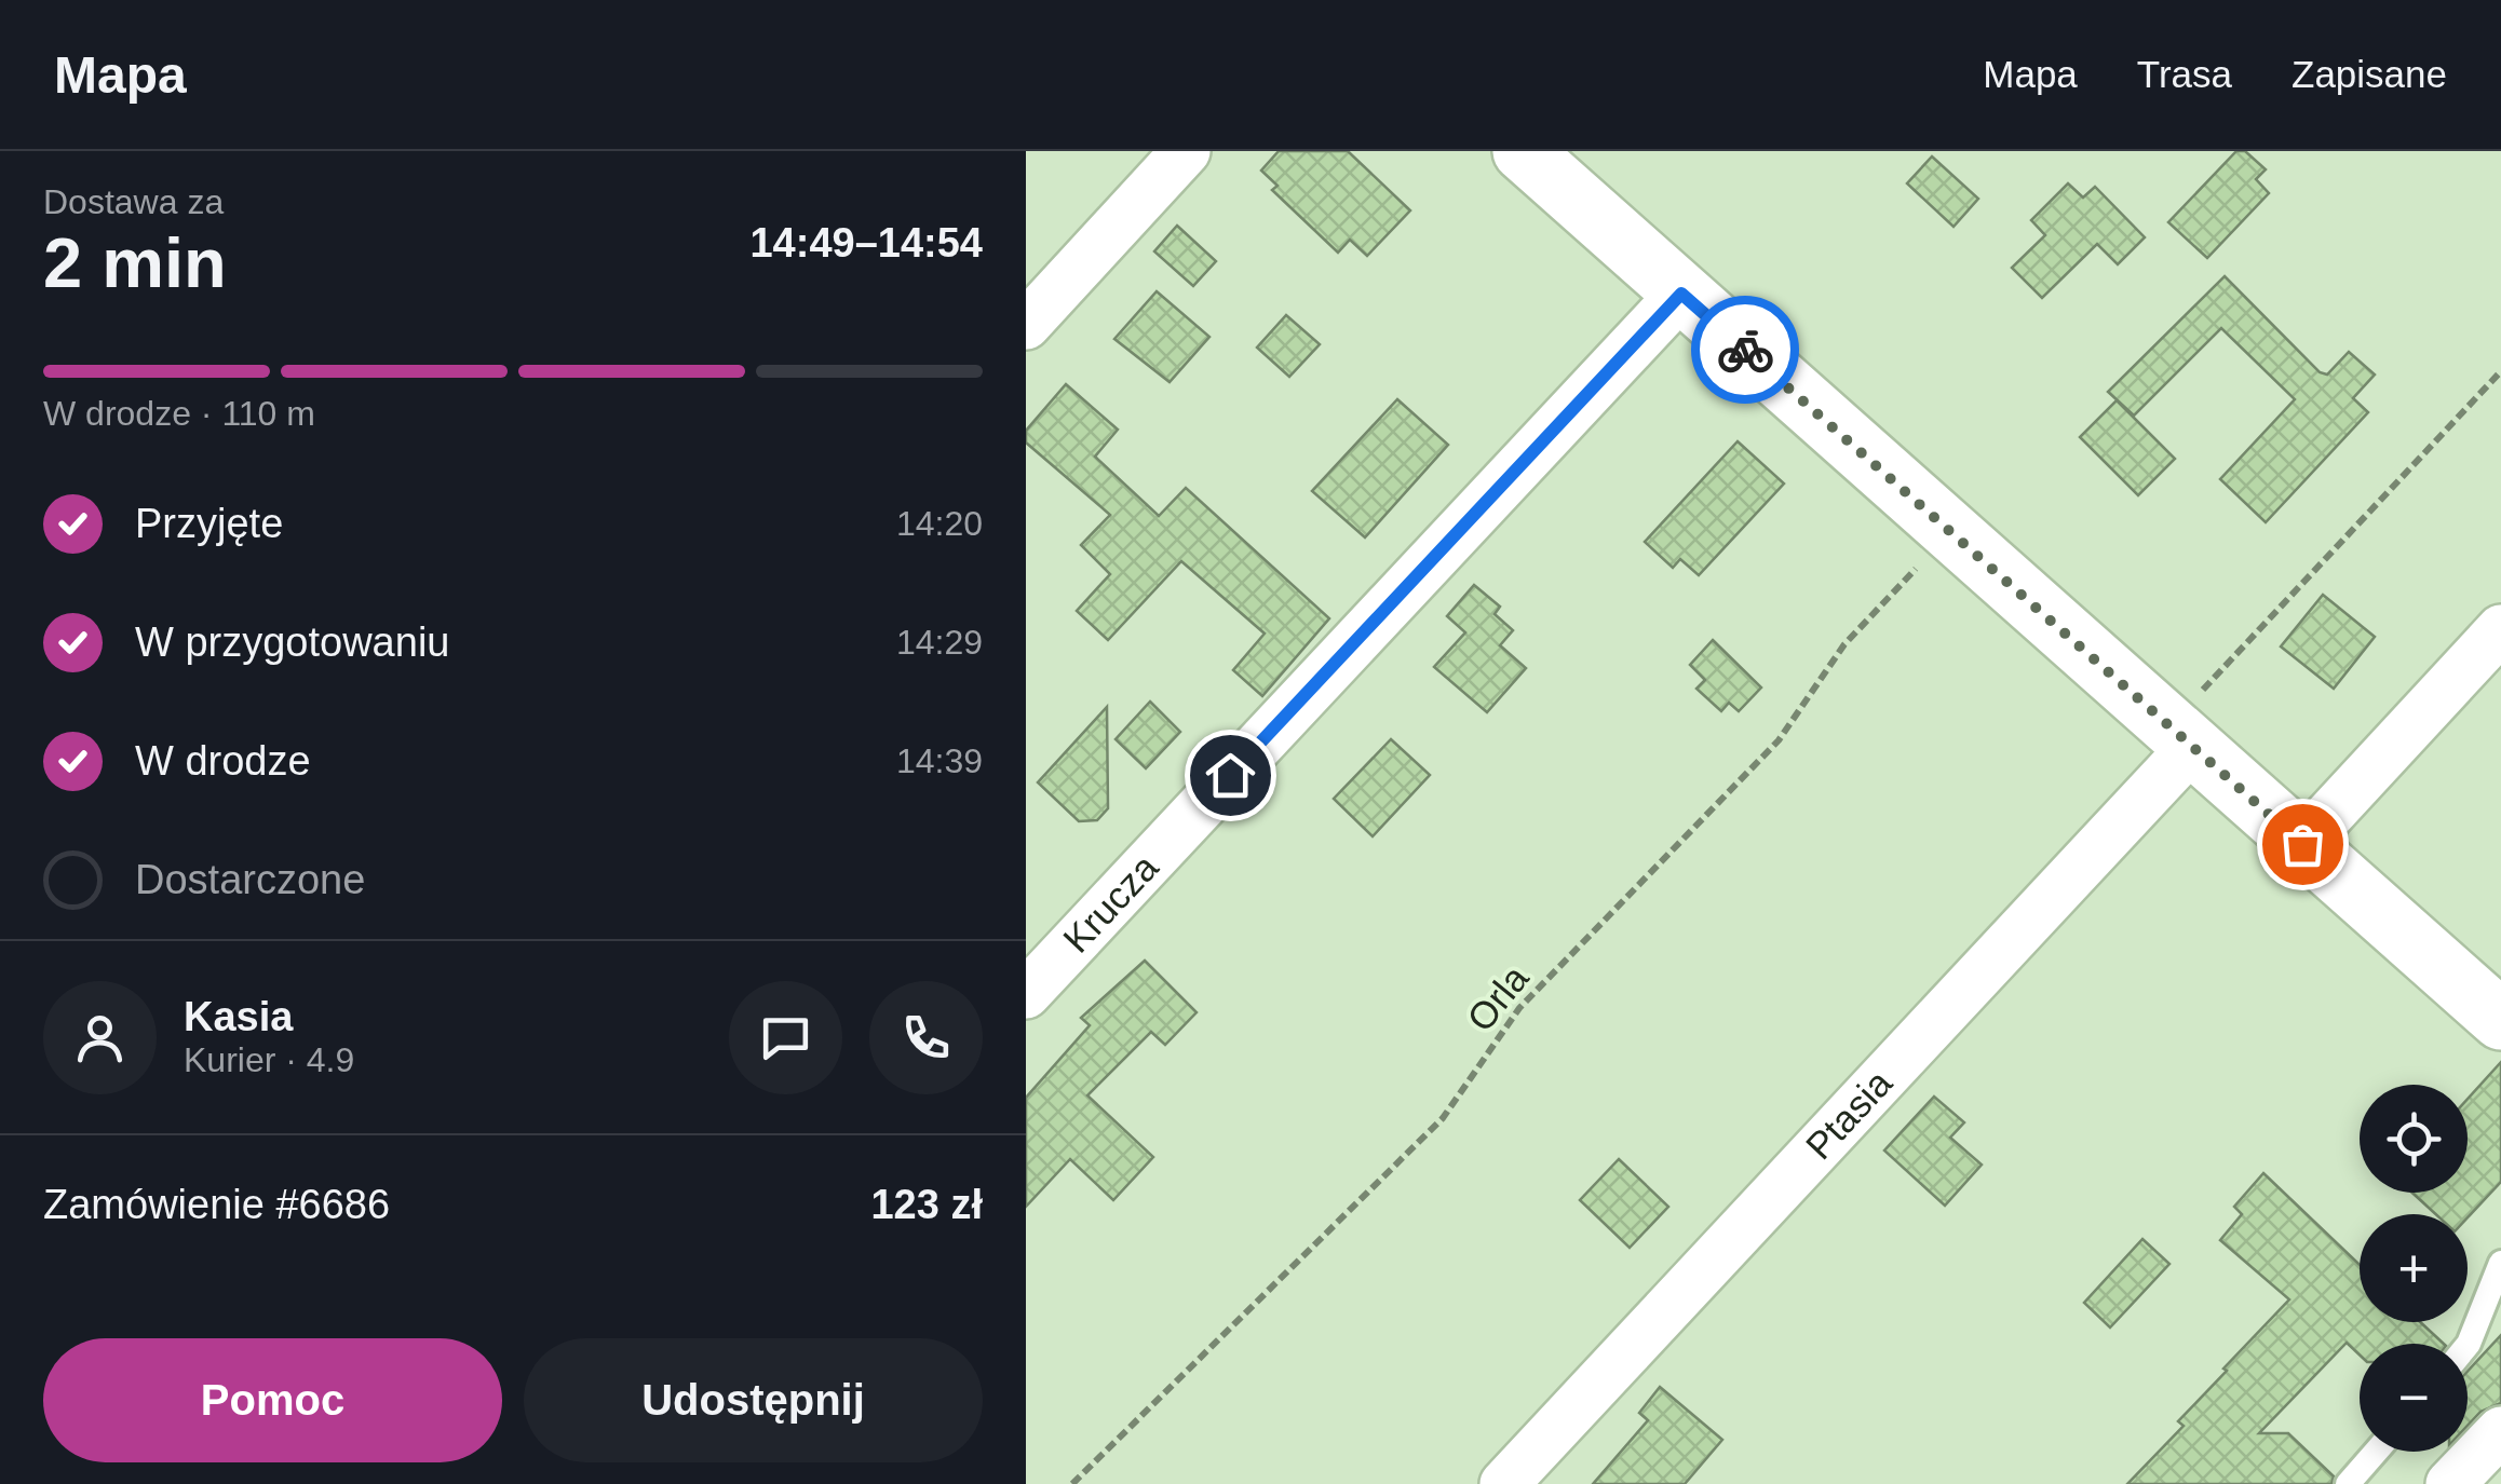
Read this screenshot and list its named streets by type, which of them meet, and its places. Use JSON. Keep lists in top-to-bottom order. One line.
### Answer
{"streets":{"street":["Krucza","Ptasia"],"path":["Orla"]},"page":{"header":"Mapa","nav":["Mapa","Trasa","Zapisane"],"heading":["2 min","Dostawa za","14:49–14:54"],"panel":["Kasia","Kurier · 4.9","Zamówienie #6686","123 zł"],"bar":"W drodze · 110 m","list":[["Przyjęte","14:20"],["W przygotowaniu","14:29"],["W drodze","14:39"],"Dostarczone"],"map_buttons":["+","−"],"buttons":["Pomoc","Udostępnij"]}}
